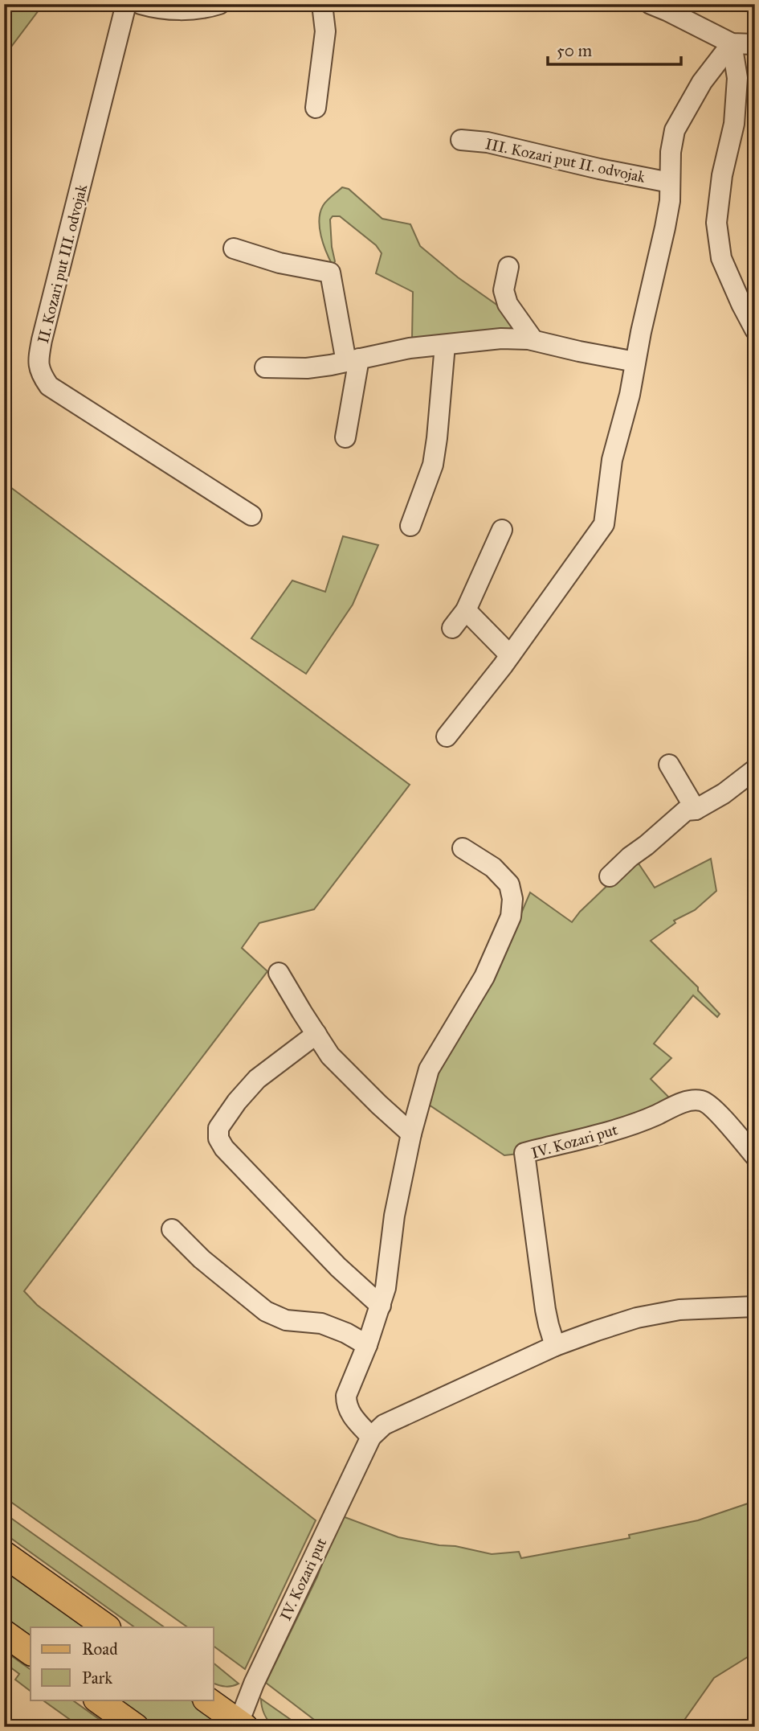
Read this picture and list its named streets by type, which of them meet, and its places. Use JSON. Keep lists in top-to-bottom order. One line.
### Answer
{"streets":{"street":["III. Kozari put II. odvojak","II. Kozari put III. odvojak","IV. Kozari put"]},"legend":["Road","Park"],"scale_bar":"50 m"}
